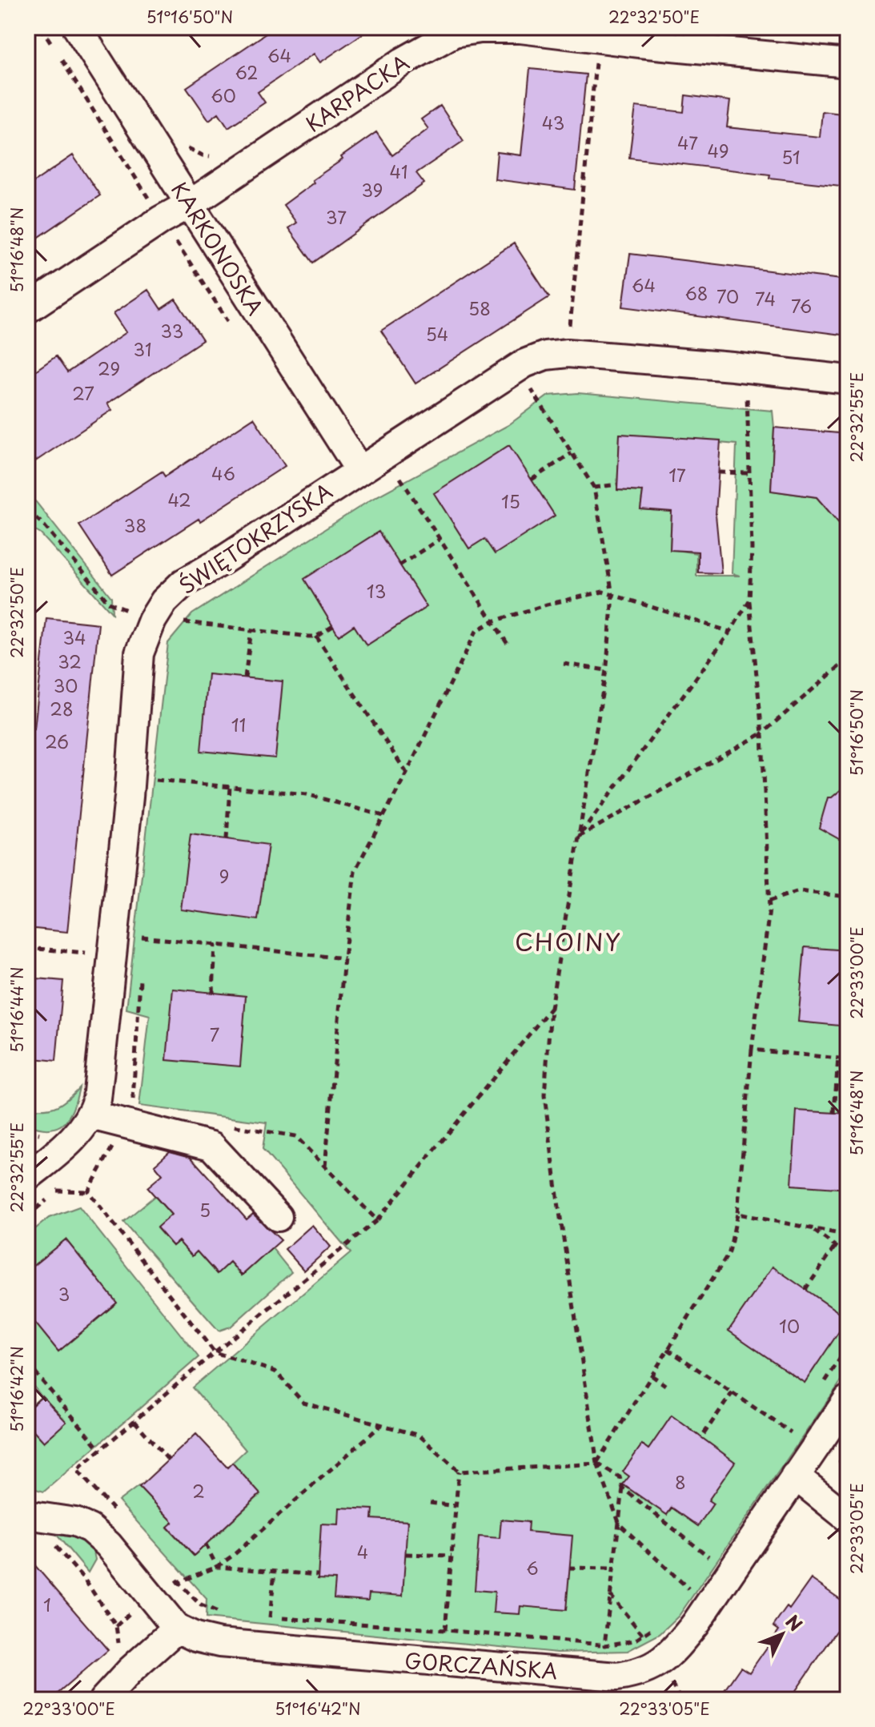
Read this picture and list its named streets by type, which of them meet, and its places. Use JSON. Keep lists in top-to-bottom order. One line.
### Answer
{"streets":{"street":["KARPACKA","KARKONOSKA","ŚWIĘTOKRZYSKA","GORCZAŃSKA"]},"crossings":[["KARPACKA","KARKONOSKA"],["KARKONOSKA","ŚWIĘTOKRZYSKA"]],"districts":["CHOINY"],"house_numbers":["64","62","60","43","47","49","51","41","39","37","64","68","70","74","76","58","33","54","31","29","27","46","17","42","15","38","13","34","32","30","28","11","26","9","7","5","3","10","8","2","4","6","1"],"north":"top right","coordinates":["51°16'50\"N","22°32'50\"E","51°16'48\"N","22°32'55\"E","22°33'00\"E","51°16'44\"N","51°16'42\"N","22°33'05\"E"]}
